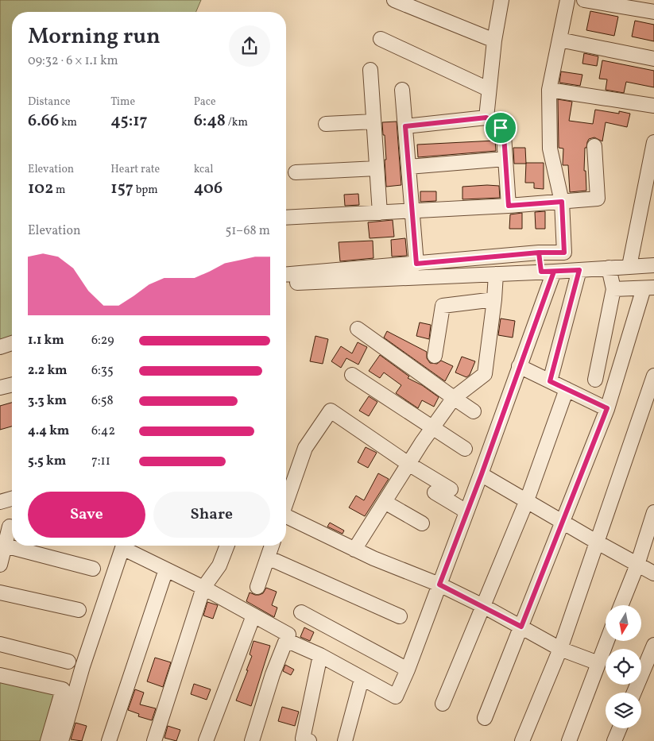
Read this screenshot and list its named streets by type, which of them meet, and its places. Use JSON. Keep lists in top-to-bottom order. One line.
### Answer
{"north":"bottom","page":{"heading":["Morning run","09:32 · 6 × 1.1 km"],"stats":[["Distance","6.66 km"],["Time","45:17"],["Pace","6:48 /km"],["Elevation","102 m"],["Heart rate","157 bpm"],["kcal","406"]],"chart":["Elevation","51–68 m"],"list":[{"name":"1.1 km","note":"6:29"},{"name":"2.2 km","note":"6:35"},{"name":"3.3 km","note":"6:58"},{"name":"4.4 km","note":"6:42"},{"name":"5.5 km","note":"7:11"}],"buttons":["Save","Share"]}}
